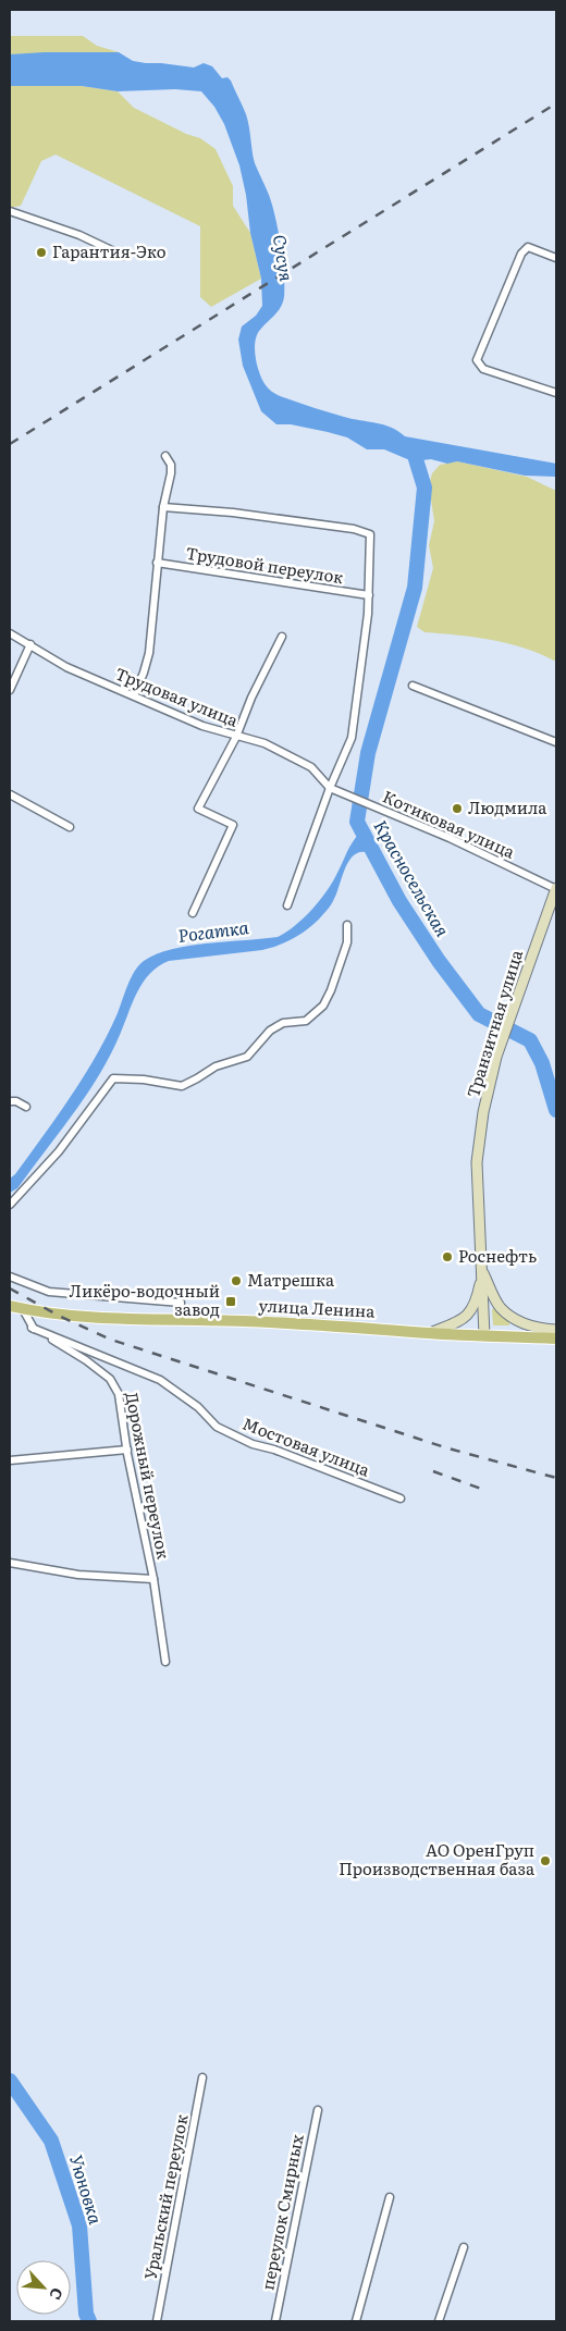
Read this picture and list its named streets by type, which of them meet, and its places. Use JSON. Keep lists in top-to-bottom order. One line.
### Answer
{"streets":{"main road":["Транзитная улица","улица Ленина"],"street":["Трудовой переулок","Трудовая улица","Котиковая улица","Мостовая улица","Дорожный переулок","Уральский переулок","переулок Смирных"]},"crossings":[["Трудовая улица","Котиковая улица"],["Котиковая улица","Транзитная улица"],["Транзитная улица","улица Ленина"],["Мостовая улица","Дорожный переулок"]],"water":["Сусуя","Красносельская","Рогатка","Уюновка"],"places":{"other":["Гарантия-Эко","Людмила","Роснефть","Матрешка","АО ОренГруп Производственная база"],"transit":["Ликёро-водочный завод"]},"north":"bottom right"}
